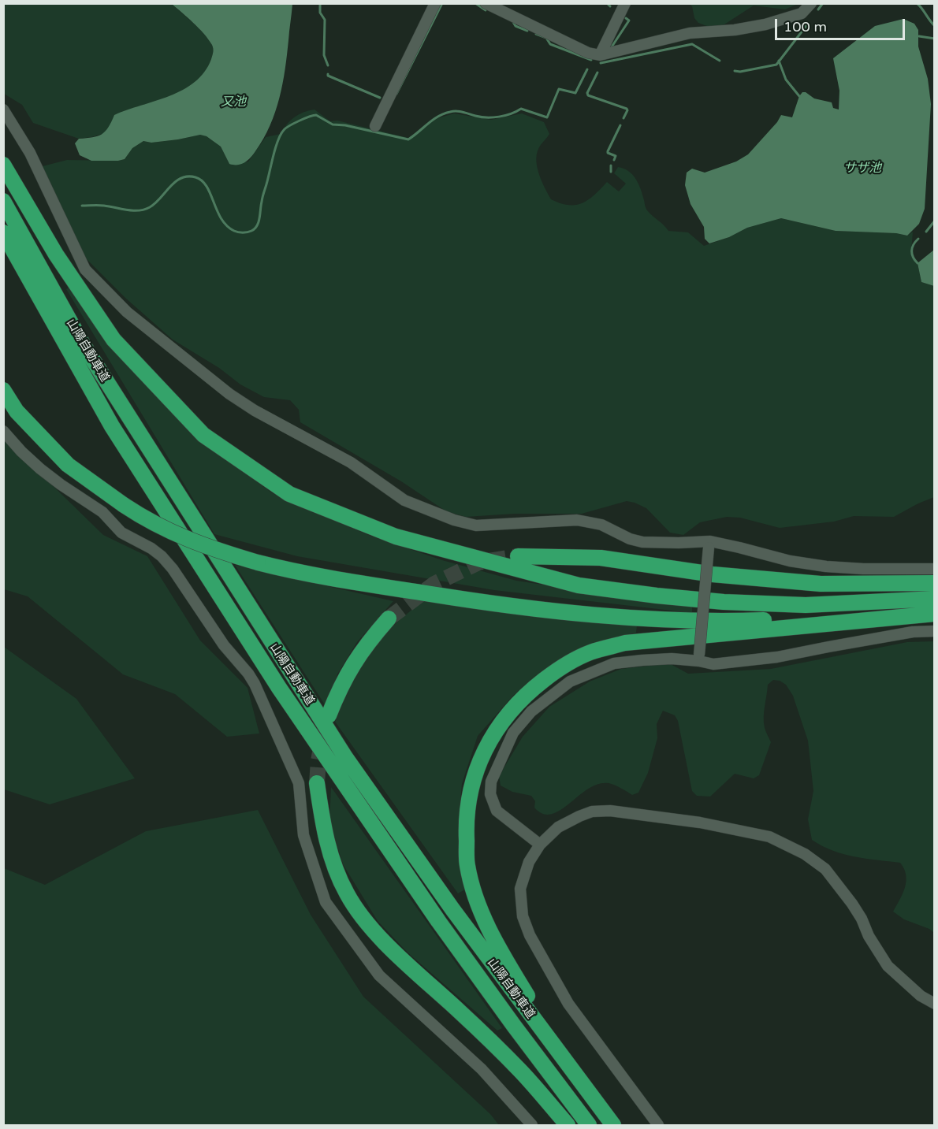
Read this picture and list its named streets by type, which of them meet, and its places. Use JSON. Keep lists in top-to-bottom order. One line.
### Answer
{"streets":{"highway":["山陽自動車道"]},"water":["又池","サザ池"],"scale_bar":"100 m"}
